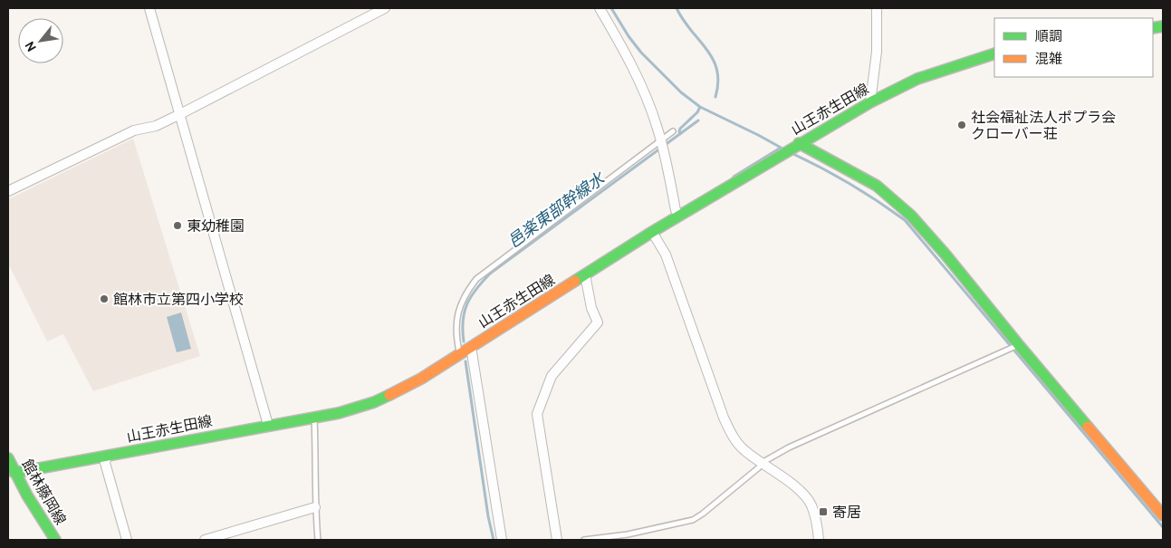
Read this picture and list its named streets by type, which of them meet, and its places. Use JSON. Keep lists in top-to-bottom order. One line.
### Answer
{"streets":{"main road":["山王赤生田線","館林藤岡線"]},"crossings":[["山王赤生田線","館林藤岡線"]],"water":["邑楽東部幹線水"],"places":{"other":["社会福祉法人ポプラ会 クローバー荘","東幼稚園","館林市立第四小学校"],"transit":["寄居"]},"legend":["順調","混雑"],"north":"bottom left"}
